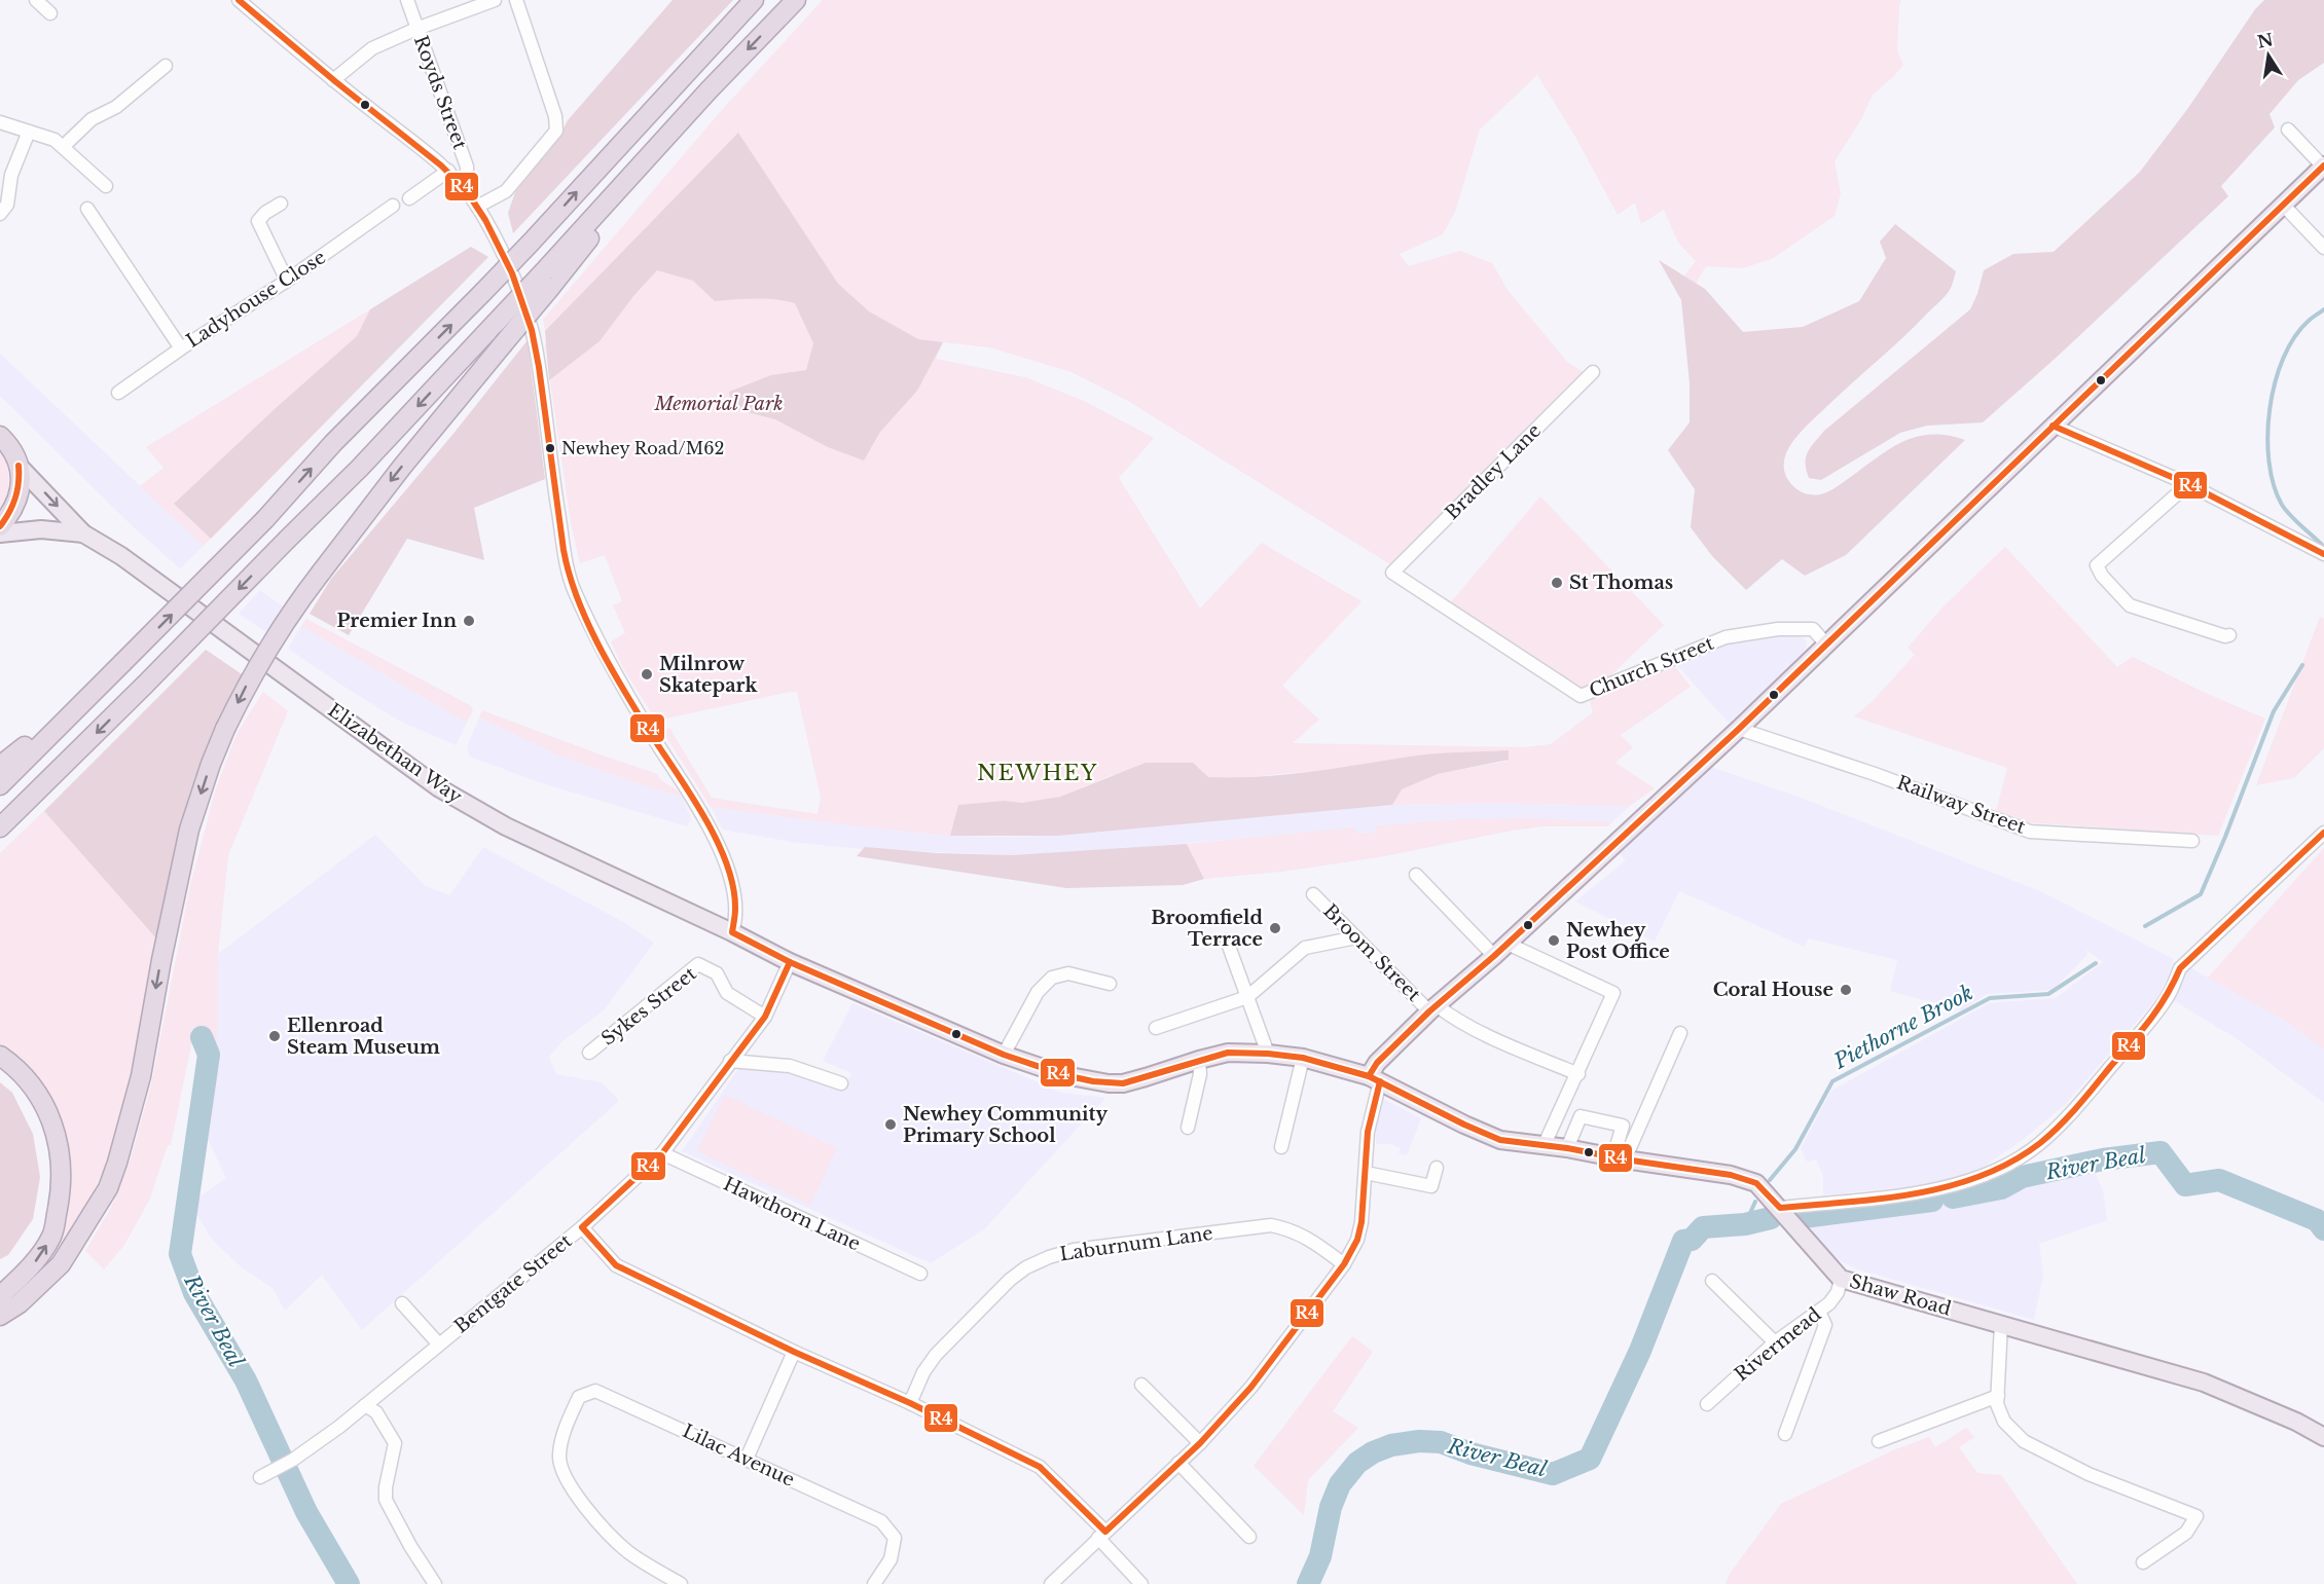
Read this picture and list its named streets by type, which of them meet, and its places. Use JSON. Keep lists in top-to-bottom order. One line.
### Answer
{"streets":{"main road":["Elizabethan Way","Shaw Road"],"street":["Royds Street","Ladyhouse Close","Bradley Lane","Church Street","Railway Street","Broom Street","Sykes Street","Hawthorn Lane","Laburnum Lane","Bentgate Street","Rivermead","Lilac Avenue"]},"crossings":[["Bradley Lane","Church Street"],["Elizabethan Way","Bentgate Street"],["Elizabethan Way","Shaw Road"],["Sykes Street","Bentgate Street"],["Hawthorn Lane","Bentgate Street"],["Shaw Road","Rivermead"]],"districts":["NEWHEY"],"water":["Piethorne Brook","River Beal"],"parks":["Memorial Park"],"places":["Newhey Road/M62","St Thomas","Premier Inn","Milnrow Skatepark","Broomfield Terrace","Newhey Post Office","Coral House","Ellenroad Steam Museum","Newhey Community Primary School"],"lines":["transit line R4"],"north":"top"}
